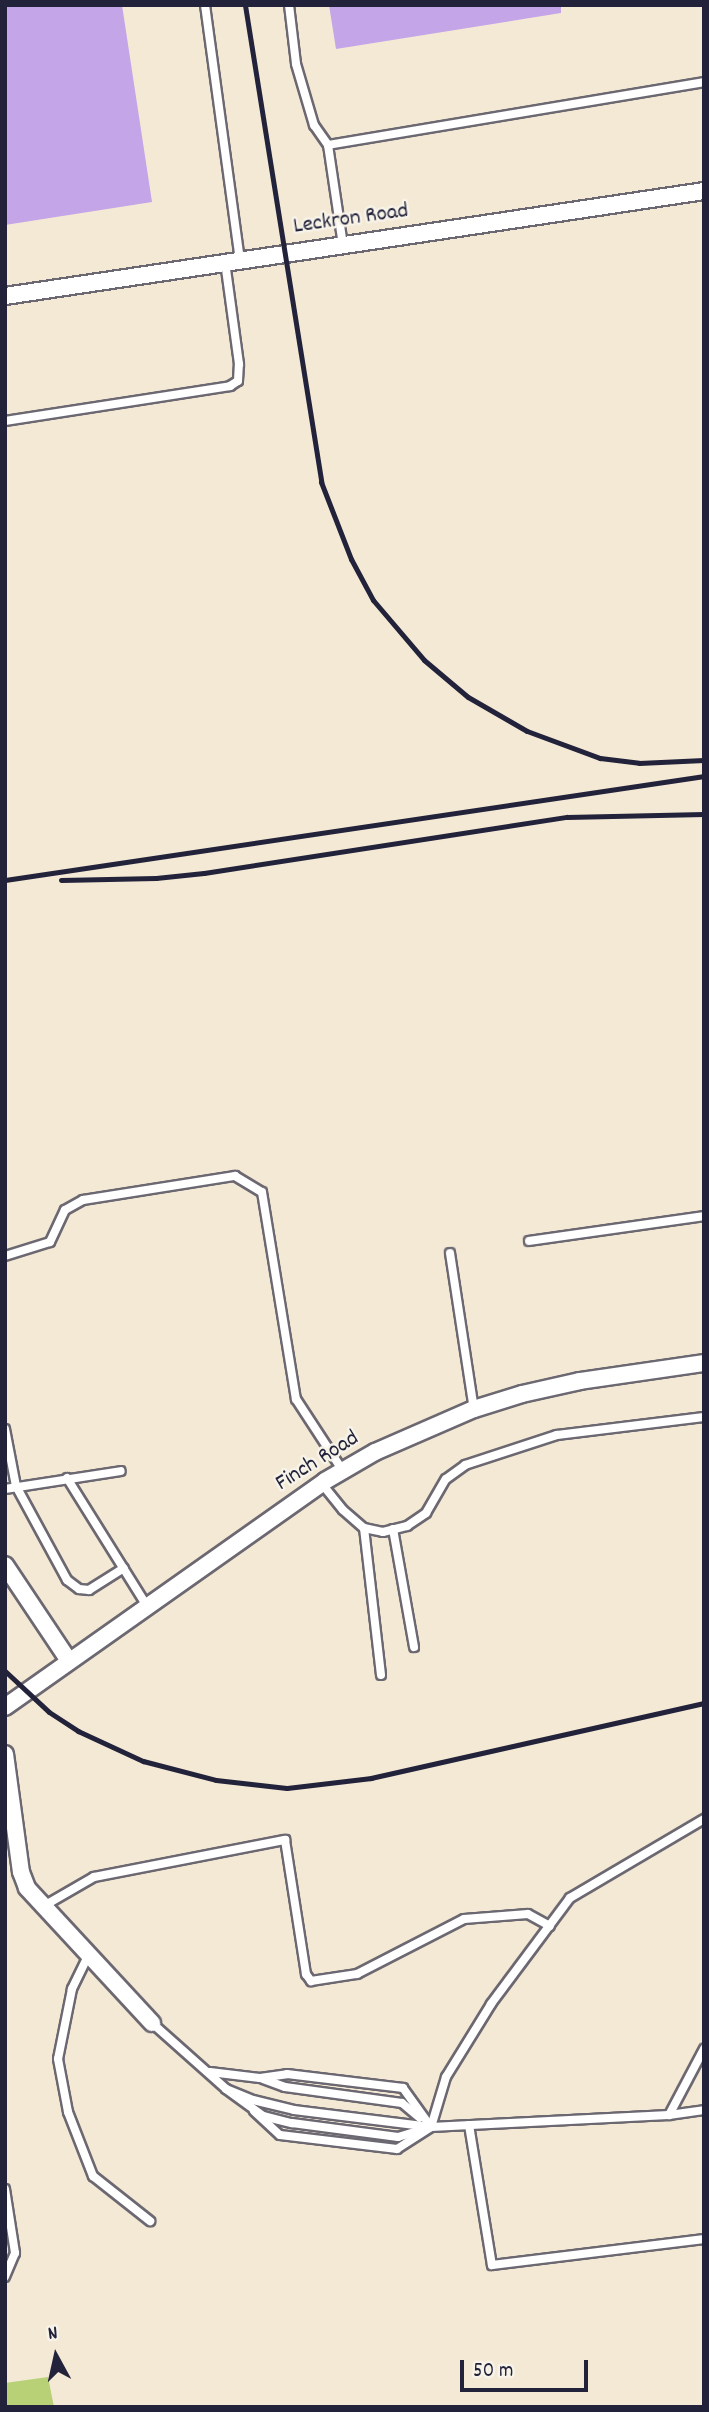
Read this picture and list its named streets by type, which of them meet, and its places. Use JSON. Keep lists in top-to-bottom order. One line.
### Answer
{"streets":{"street":["Leckron Road","Finch Road"]},"scale_bar":"50 m","north":"top"}
